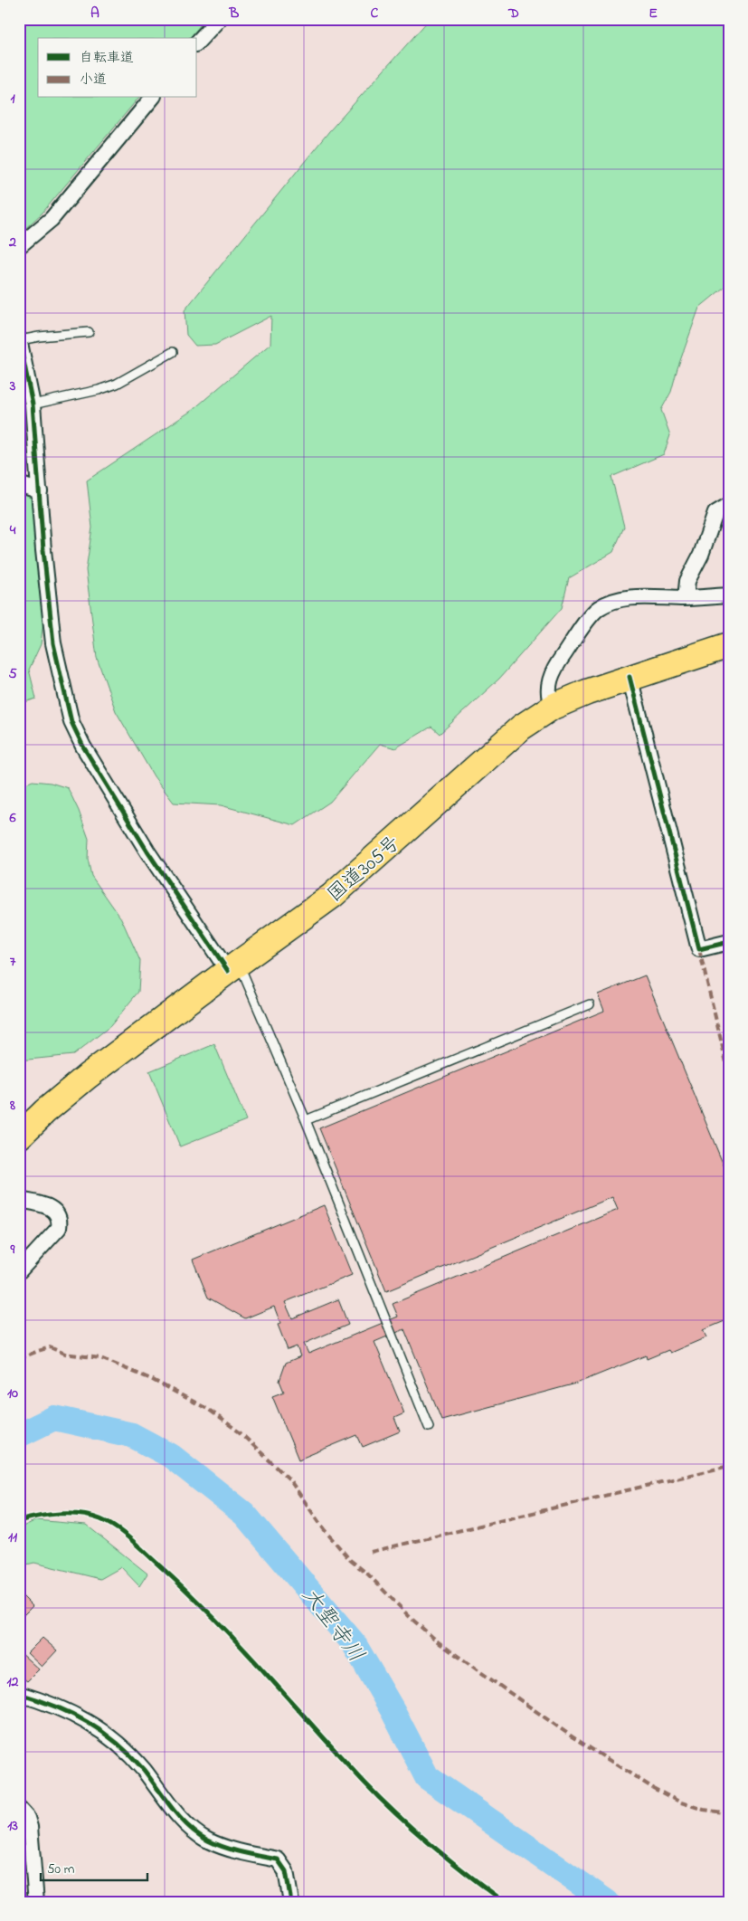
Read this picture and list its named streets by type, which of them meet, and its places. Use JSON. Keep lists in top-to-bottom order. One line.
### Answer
{"streets":{"highway":["国道305号"]},"water":["大聖寺川"],"legend":["自転車道","小道"],"scale_bar":"50 m","grid":{"columns":["A","B","C","D","E"],"rows":["1","2","3","4","5","6","7","8","9","10","11","12","13"]}}
